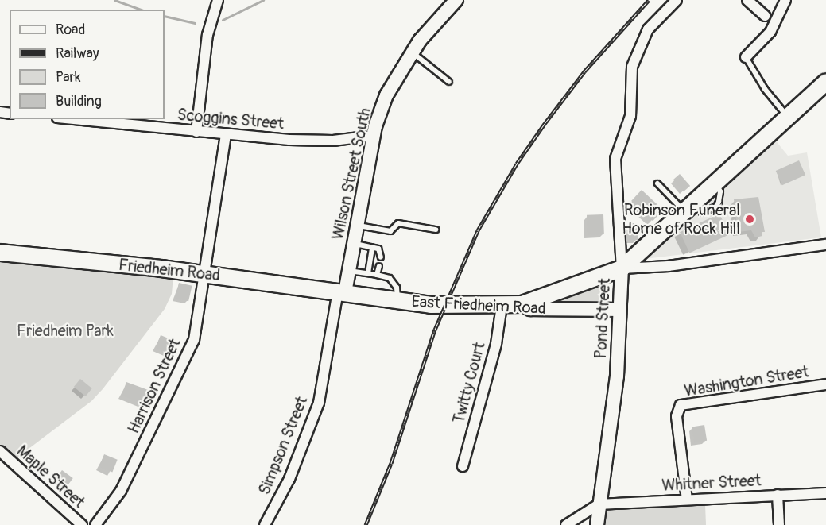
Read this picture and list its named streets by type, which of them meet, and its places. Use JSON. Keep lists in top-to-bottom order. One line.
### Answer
{"streets":{"main road":["Friedheim Road","East Friedheim Road"],"street":["Scoggins Street","Wilson Street South","Pond Street","Washington Street","Twitty Court","Harrison Street","Simpson Street","Maple Street","Whitner Street"]},"crossings":[["Scoggins Street","Wilson Street South"],["Scoggins Street","Harrison Street"],["Wilson Street South","Friedheim Road"],["Wilson Street South","East Friedheim Road"],["Wilson Street South","Simpson Street"],["Friedheim Road","East Friedheim Road"],["Friedheim Road","Harrison Street"],["Friedheim Road","Simpson Street"],["East Friedheim Road","Pond Street"],["East Friedheim Road","Twitty Court"],["East Friedheim Road","Simpson Street"],["Pond Street","Whitner Street"],["Washington Street","Whitner Street"]],"parks":["Friedheim Park"],"places":["Robinson Funeral Home of Rock Hill"],"legend":["Road","Railway","Park","Building"]}
